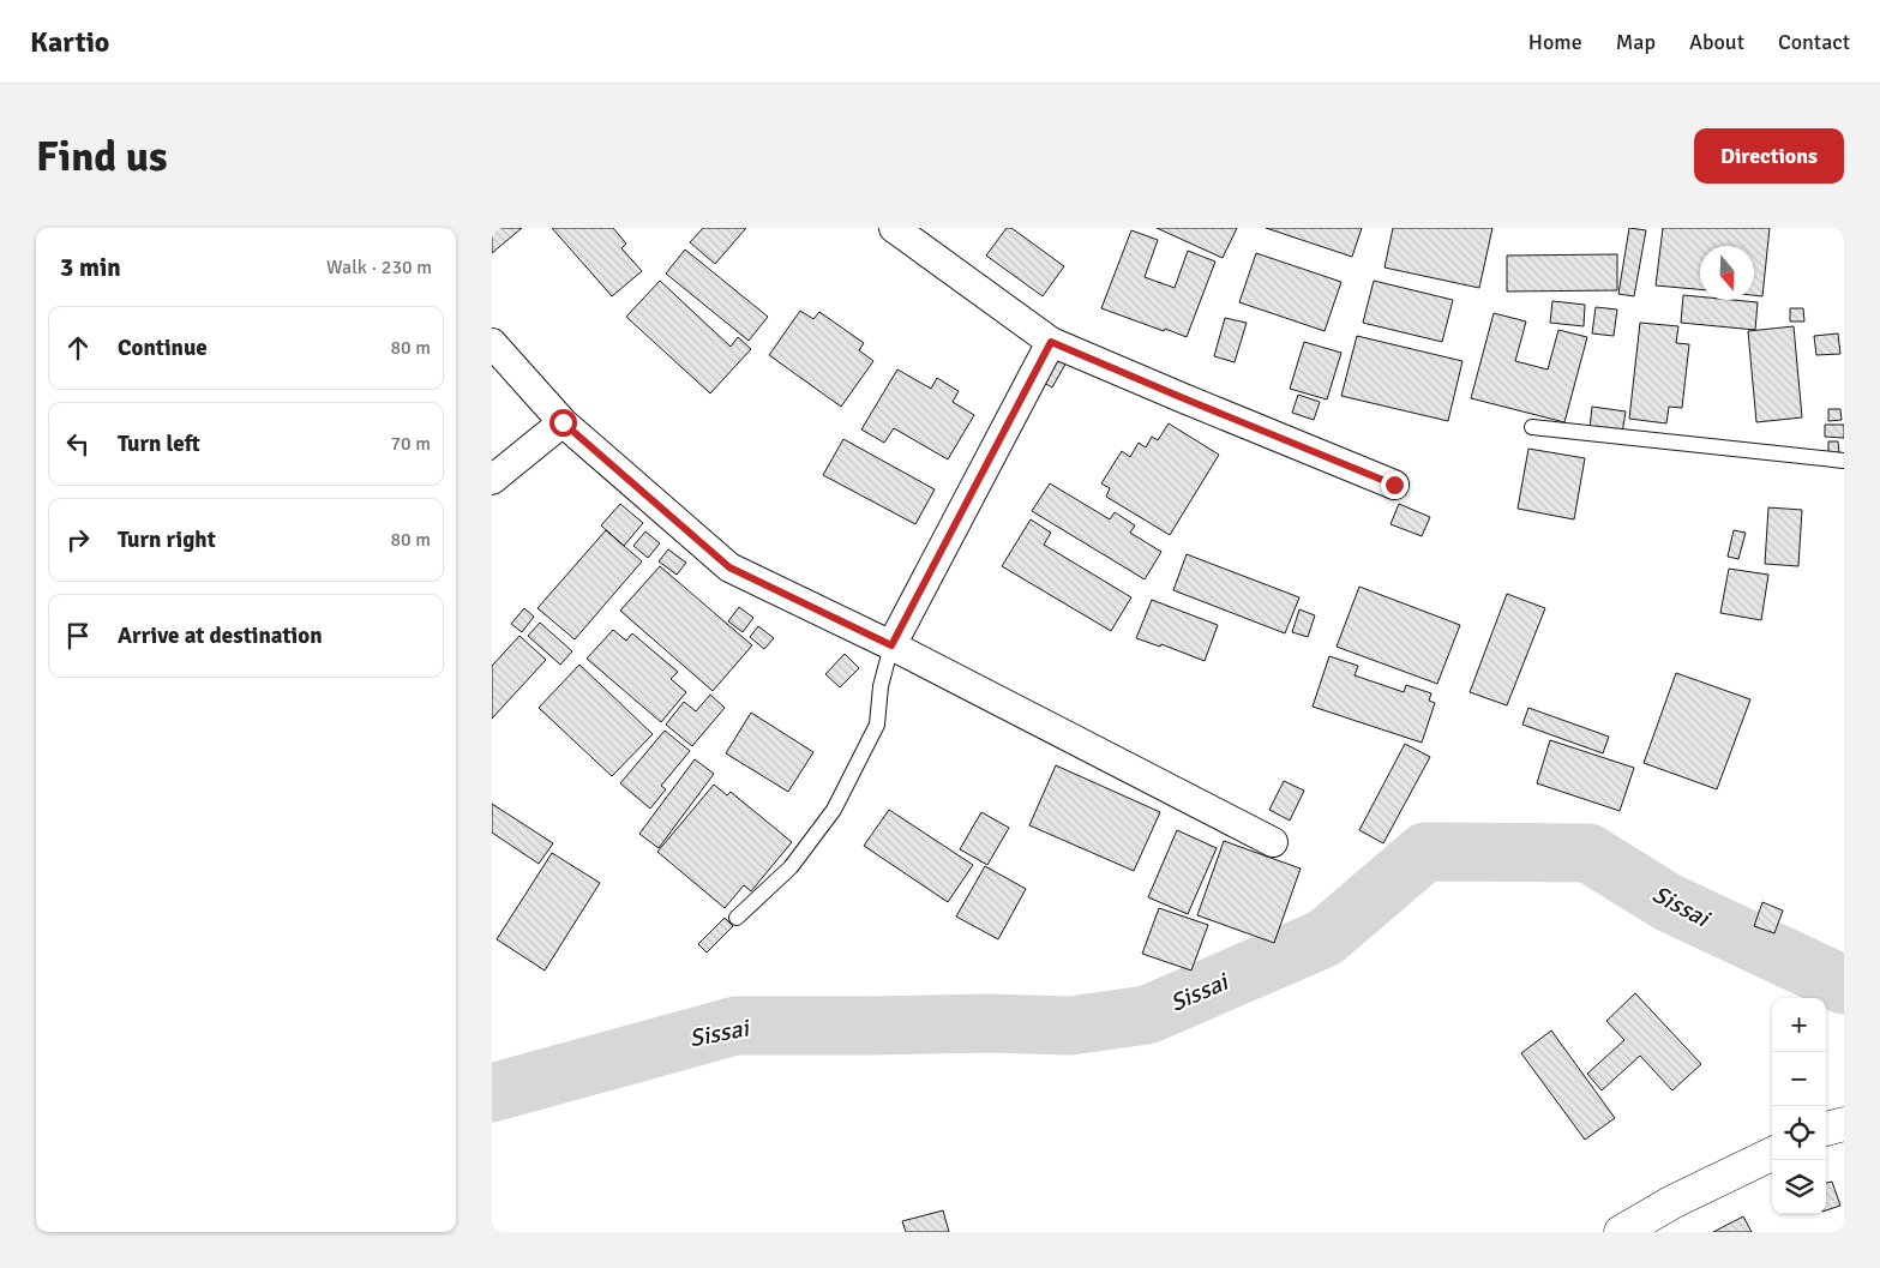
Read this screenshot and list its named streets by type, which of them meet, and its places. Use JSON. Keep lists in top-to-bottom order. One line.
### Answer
{"water":["Sissai"],"north":"bottom","page":{"header":"Kartio","nav":["Home","Map","About","Contact"],"buttons":"Directions","title":"Find us","heading":["3 min","Walk · 230 m"],"list":[["Continue","80 m"],["Turn left","70 m"],["Turn right","80 m"],"Arrive at destination"],"map_buttons":["+","−"]}}
